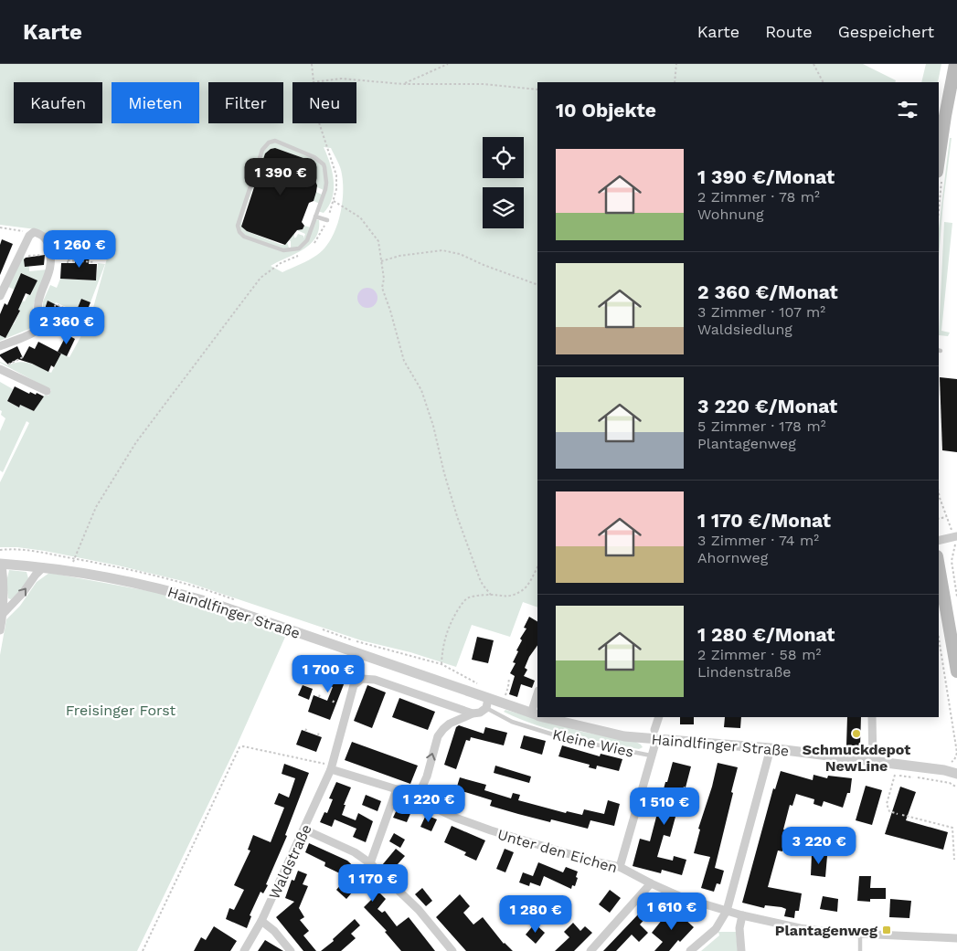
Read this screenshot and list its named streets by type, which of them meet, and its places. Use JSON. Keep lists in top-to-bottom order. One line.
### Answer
{"streets":{"street":["Haindlfinger Straße","Kleine Wies","Unter den Eichen","Waldstraße"]},"crossings":[["Haindlfinger Straße","Kleine Wies"],["Kleine Wies","Unter den Eichen"],["Unter den Eichen","Waldstraße"]],"parks":["Freisinger Forst"],"places":{"other":["Schmuckdepot NewLine"],"transit":["Plantagenweg"]},"page":{"header":"Karte","nav":["Karte","Route","Gespeichert"],"chip":["Kaufen","Mieten","Filter","Neu"],"heading":"10 Objekte","list":[{"name":"1 390 €/Monat","note":"2 Zimmer · 78 m² · Wohnung"},{"name":"2 360 €/Monat","note":"3 Zimmer · 107 m² · Waldsiedlung"},{"name":"3 220 €/Monat","note":"5 Zimmer · 178 m² · Plantagenweg"},{"name":"1 170 €/Monat","note":"3 Zimmer · 74 m² · Ahornweg"},{"name":"1 280 €/Monat","note":"2 Zimmer · 58 m² · Lindenstraße"}],"price":["1 390 €","1 260 €","2 360 €","1 700 €","1 220 €","1 510 €","3 220 €","1 170 €","1 610 €","1 280 €"]}}
